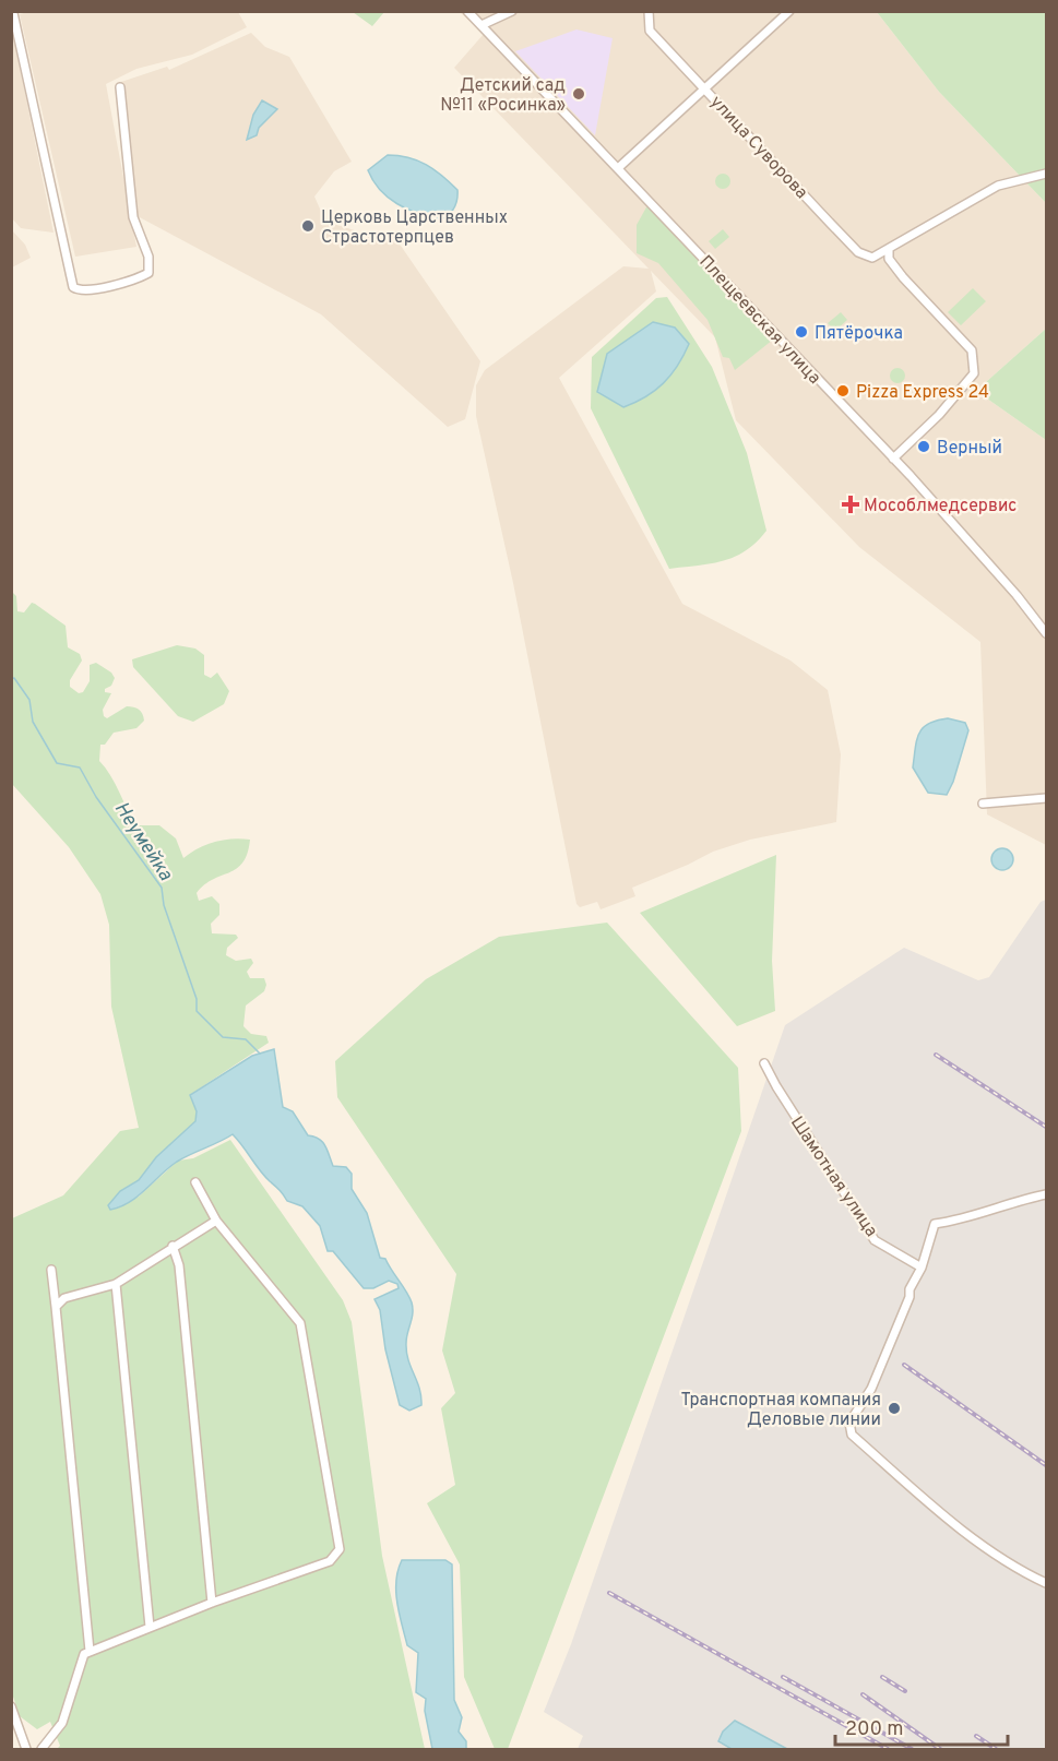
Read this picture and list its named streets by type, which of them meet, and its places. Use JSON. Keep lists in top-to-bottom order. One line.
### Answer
{"streets":{"street":["улица Суворова","Плещеевская улица","Шамотная улица"]},"water":["Неумейка"],"places":{"other":["Детский сад №11 «Росинка»","Церковь Царственных Страстотерпцев","Пятёрочка","Pizza Express 24","Верный","Транспортная компания Деловые линии"],"health":["Мособлмедсервис"]},"scale_bar":"200 m"}
